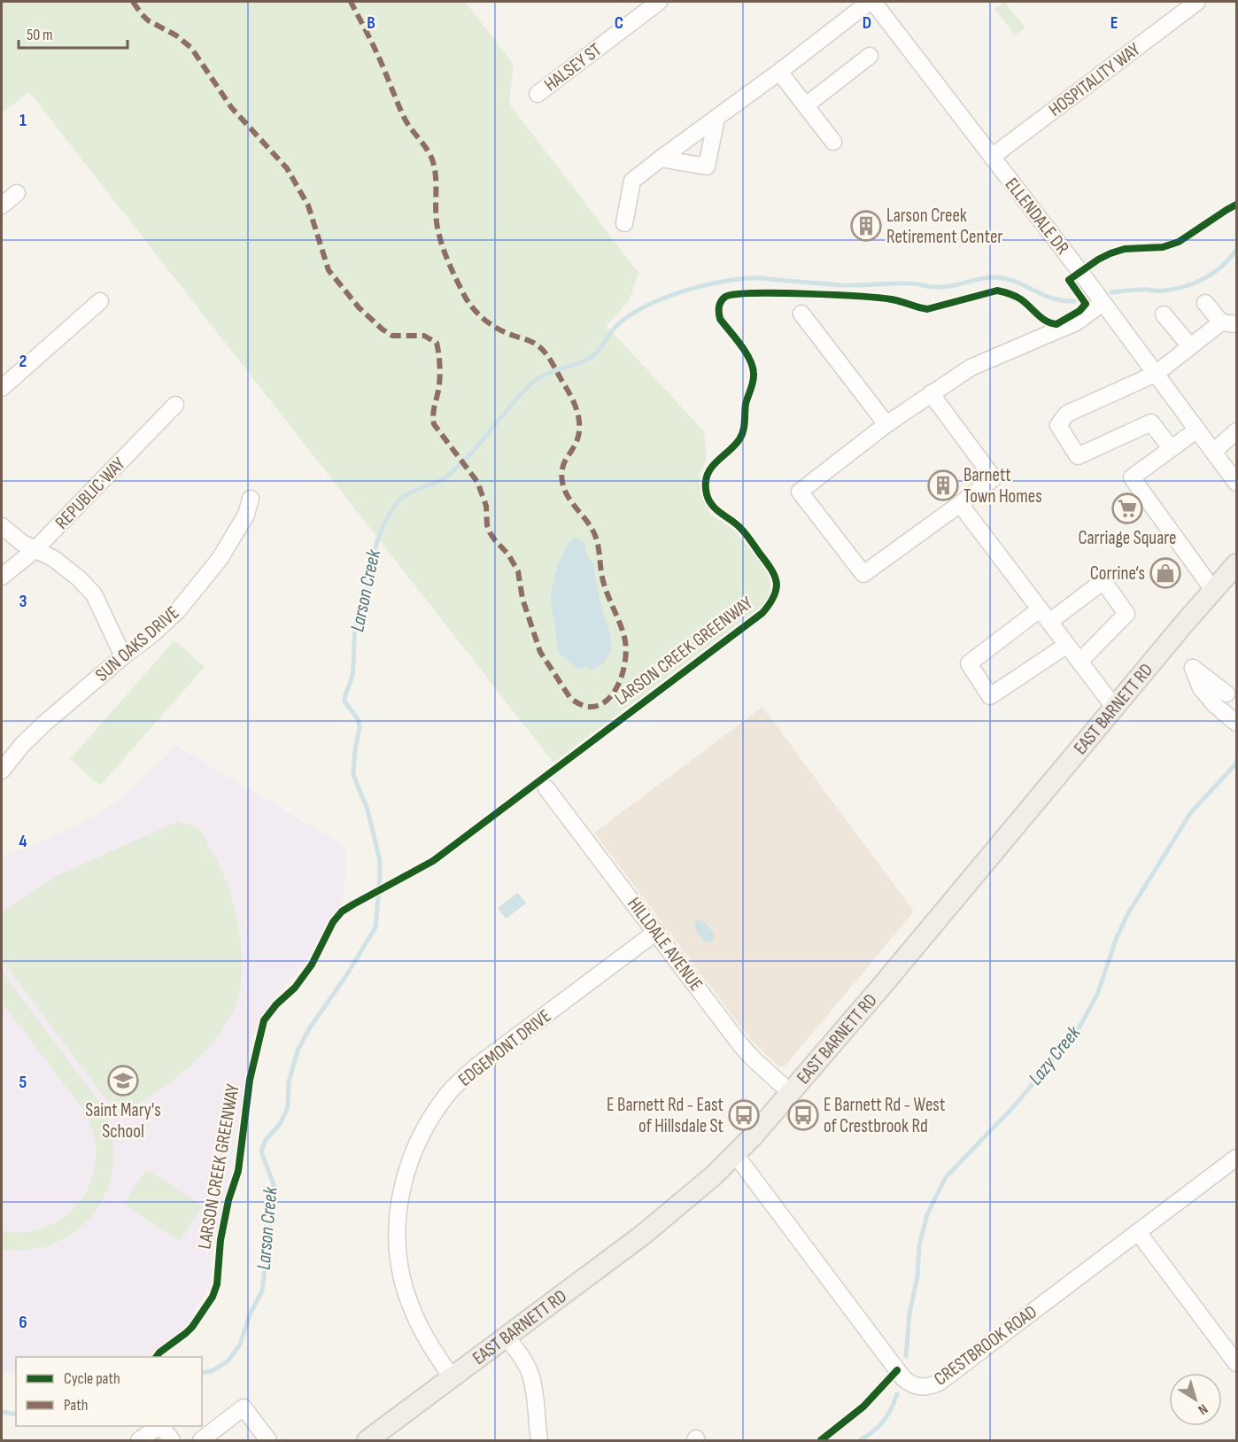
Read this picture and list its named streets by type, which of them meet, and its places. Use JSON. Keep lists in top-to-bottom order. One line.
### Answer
{"streets":{"main road":["EAST BARNETT RD"],"street":["HALSEY ST","HOSPITALITY WAY","ELLENDALE DR","REPUBLIC WAY","SUN OAKS DRIVE","HILLDALE AVENUE","EDGEMONT DRIVE","CRESTBROOK ROAD"],"cycle path":["LARSON CREEK GREENWAY"]},"crossings":[["HOSPITALITY WAY","ELLENDALE DR"],["EAST BARNETT RD","HILLDALE AVENUE"],["EAST BARNETT RD","EDGEMONT DRIVE"],["EAST BARNETT RD","CRESTBROOK ROAD"],["HILLDALE AVENUE","EDGEMONT DRIVE"]],"water":["Larson Creek","Lazy Creek"],"places":{"building":["Larson Creek Retirement Center","Barnett Town Homes"],"supermarket":["Carriage Square"],"shop":["Corrine‘s"],"school or university":["Saint Mary's School"],"bus stop":["E Barnett Rd - East of Hillsdale St","E Barnett Rd - West of Crestbrook Rd"]},"legend":["Cycle path","Path"],"scale_bar":"50 m","north":"bottom right","grid":{"columns":["B","C","D","E"],"rows":["1","2","3","4","5","6"]}}
